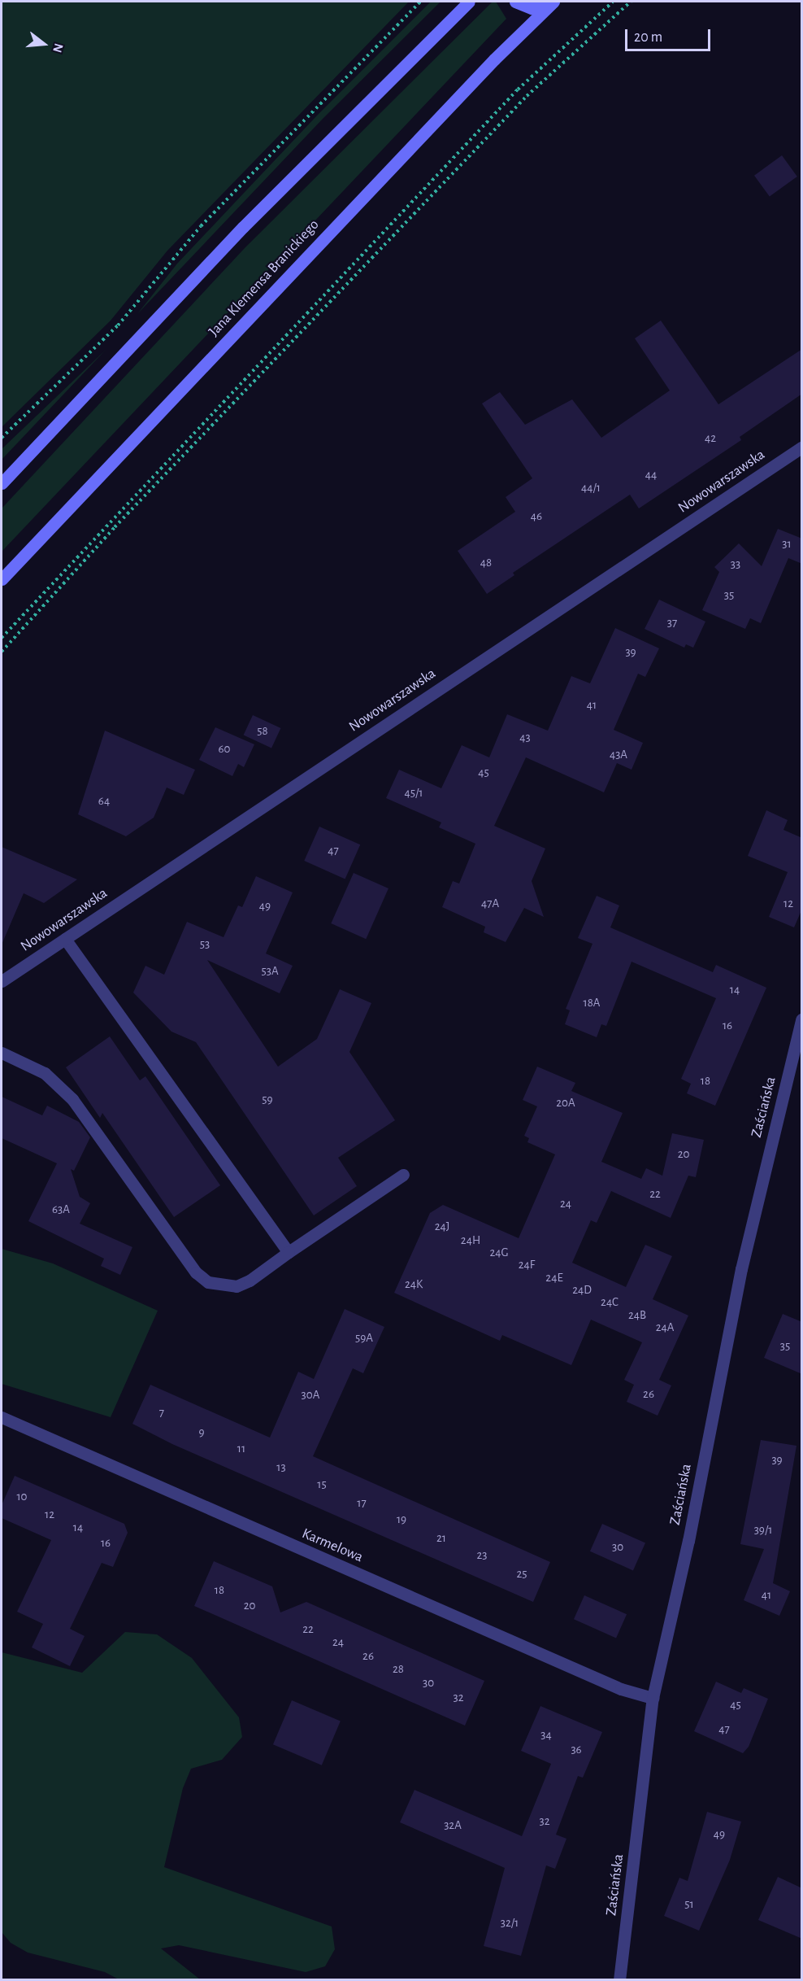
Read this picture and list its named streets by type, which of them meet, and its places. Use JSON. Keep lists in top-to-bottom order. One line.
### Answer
{"streets":{"main road":["Jana Klemensa Branickiego"],"street":["Nowowarszawska","Zaściańska","Karmelowa"]},"crossings":[["Zaściańska","Karmelowa"]],"house_numbers":["42","44","44/1","46","31","48","33","35","37","39","41","58","43","60","43A","45","45/1","64","47","47A","12","49","53","53A","14","18A","16","18","59","20A","20","22","24","63A","24J","24H","24G","24F","24E","24K","24D","24C","24B","24A","59A","35","26","30A","7","9","11","39","13","15","10","17","12","19","14","39/1","21","16","30","23","25","18","41","20","22","24","26","28","30","32","45","47","34","36","32","32A","49","51","32/1"],"scale_bar":"20 m","north":"right"}
